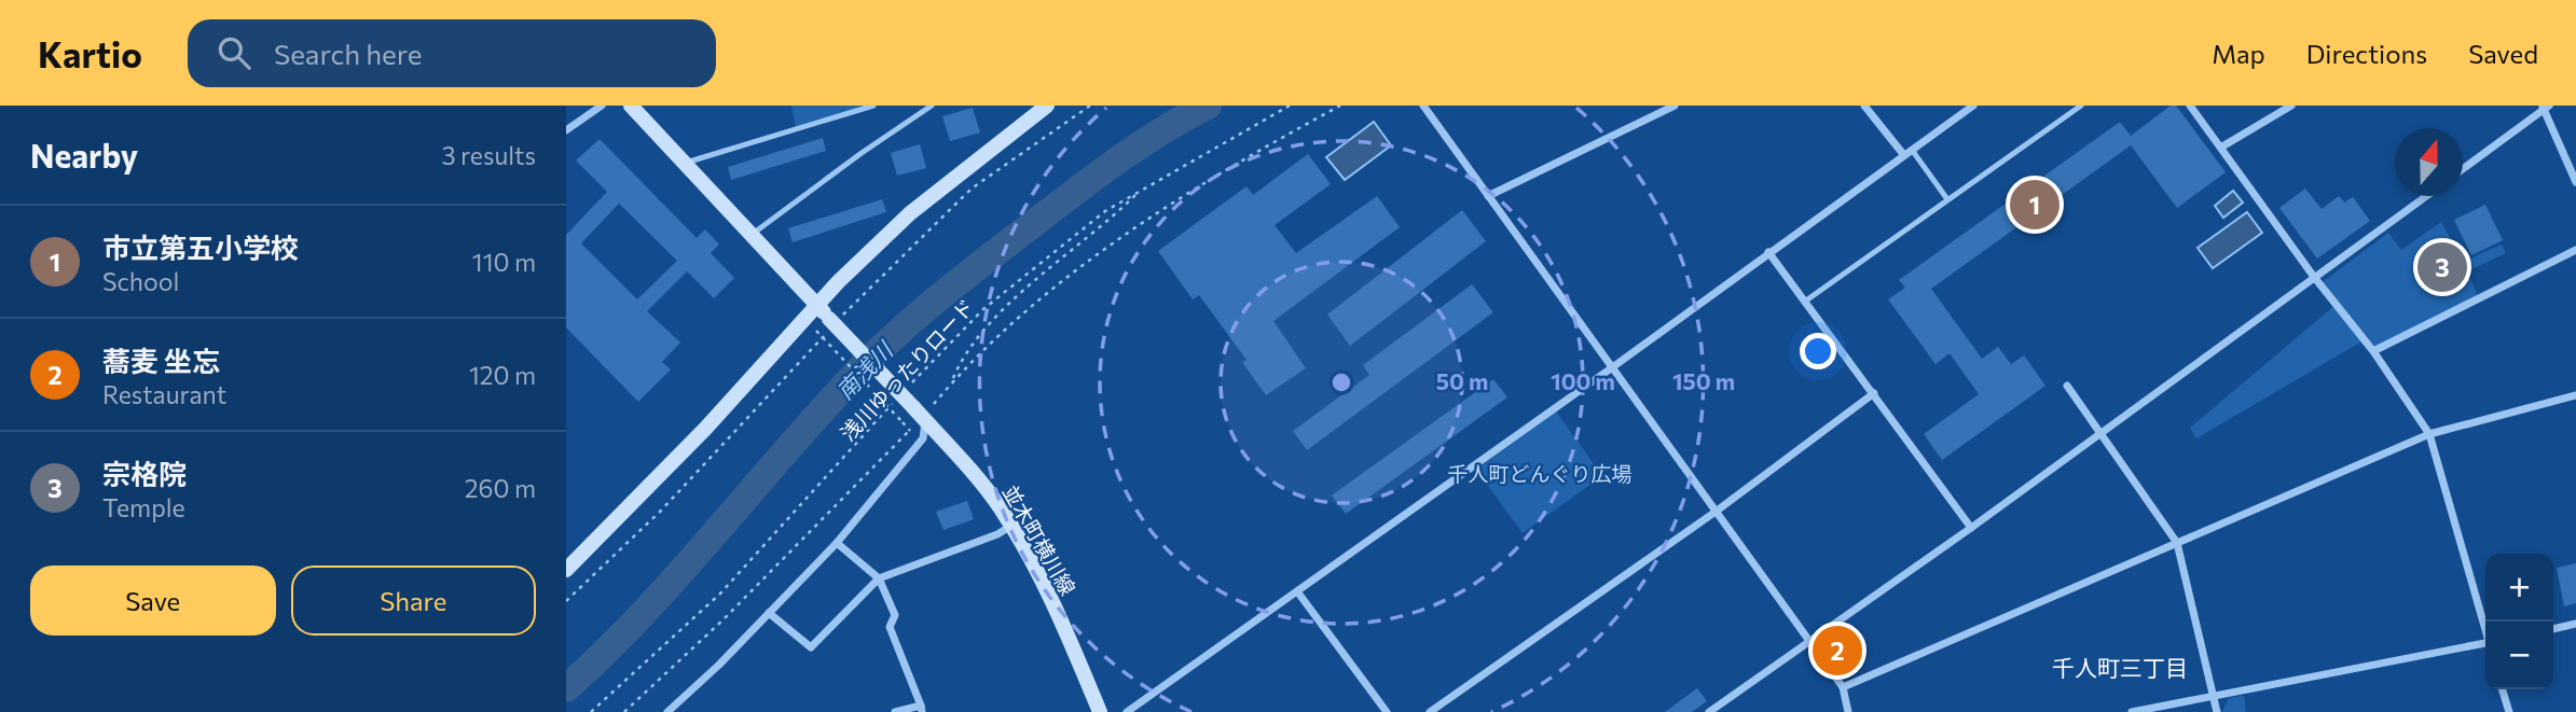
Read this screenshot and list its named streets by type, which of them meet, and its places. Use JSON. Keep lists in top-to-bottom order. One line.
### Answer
{"streets":{"street":["並木町横川線"],"path":["浅川ゆったりロード"]},"districts":["千人町三丁目"],"water":["南浅川"],"parks":["千人町どんぐり広場"],"north":"top","page":{"header":"Kartio","search":"Search here","nav":["Map","Directions","Saved"],"heading":["Nearby","3 results"],"pins":["1","3","2"],"list":[{"mark":"1","name":"市立第五小学校","note":"School","value":"110 m"},{"mark":"2","name":"蕎麦 坐忘","note":"Restaurant","value":"120 m"},{"mark":"3","name":"宗格院","note":"Temple","value":"260 m"}],"buttons":["Save","Share"],"map_buttons":["+","−"]},"rings":["50 m","100 m","150 m"]}
